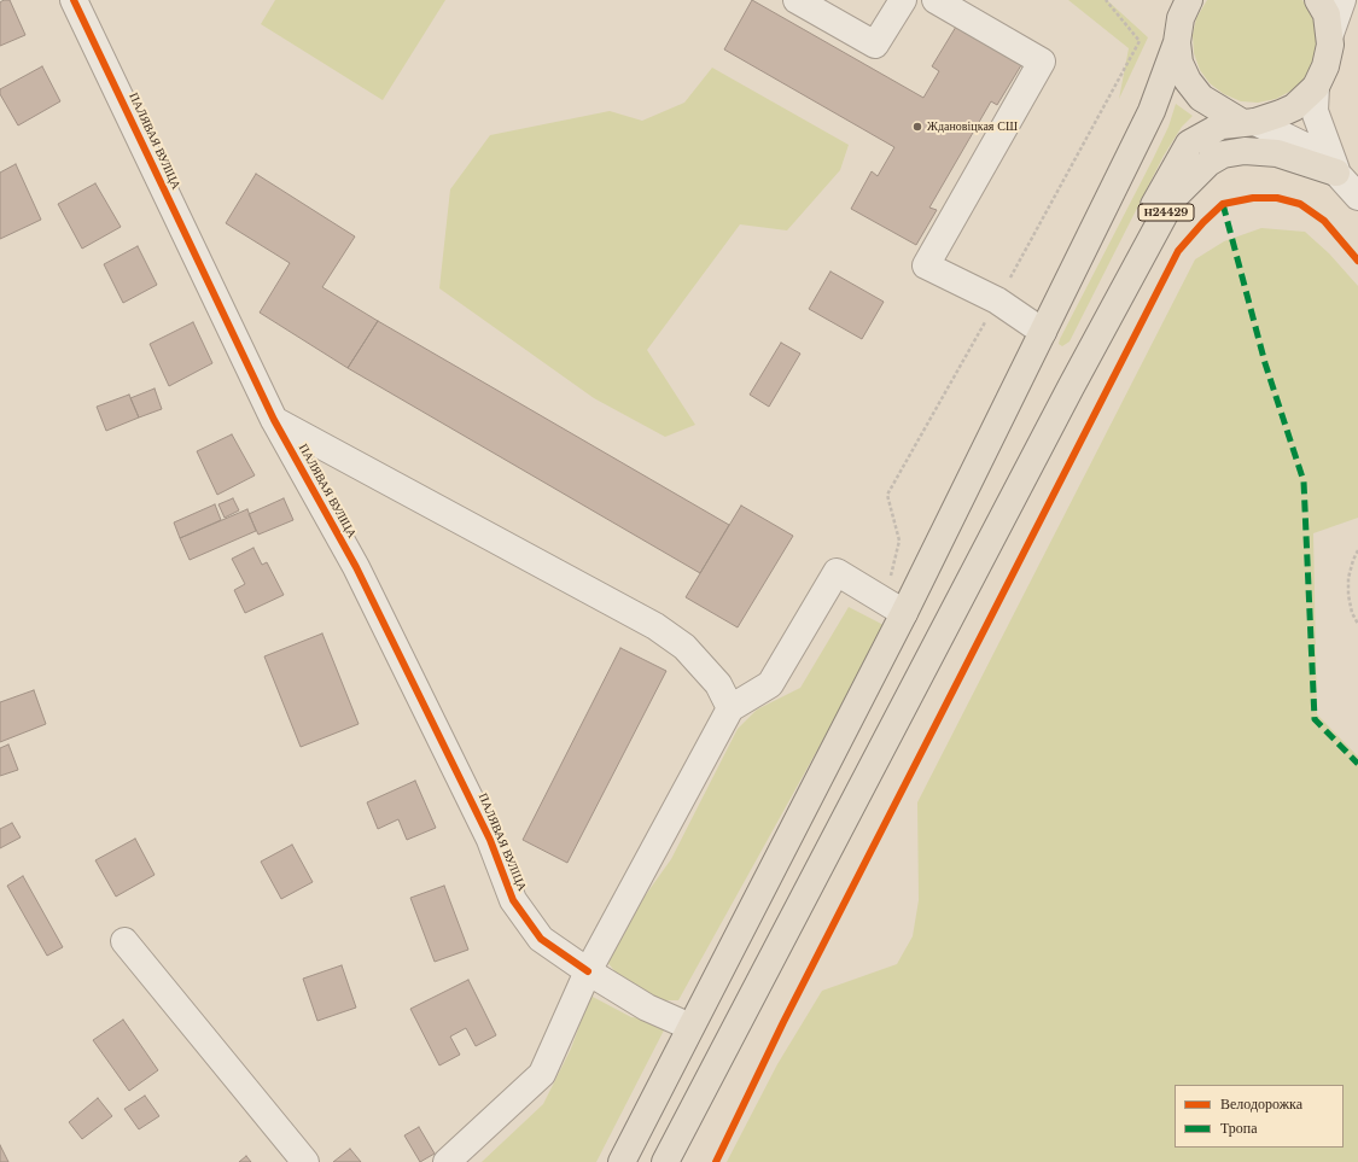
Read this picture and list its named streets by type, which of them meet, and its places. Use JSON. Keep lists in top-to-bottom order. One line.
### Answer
{"streets":{"main road":["Н24429"],"street":["ПАЛЯВАЯ ВУЛІЦА"]},"places":["Ждановіцкая СШ"],"legend":["Велодорожка","Тропа"]}
